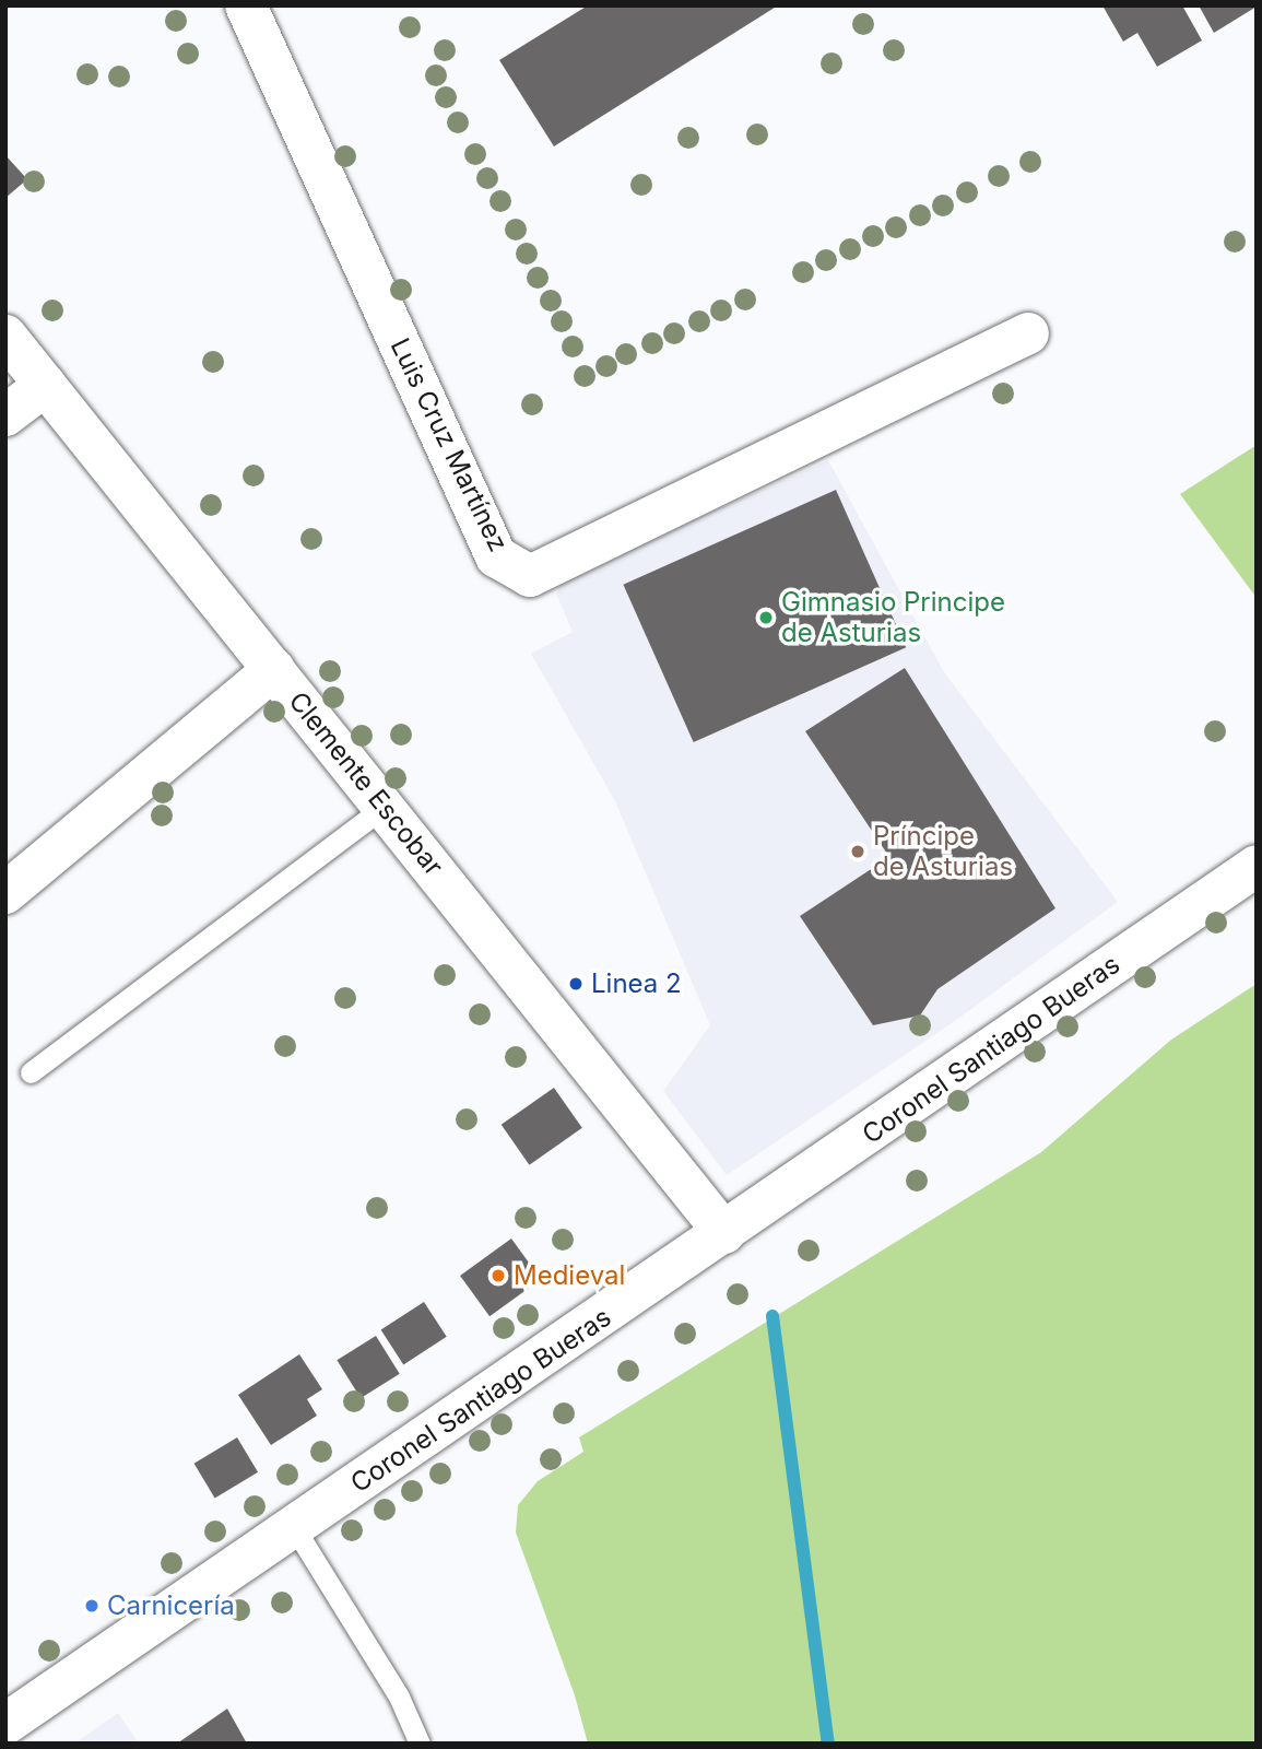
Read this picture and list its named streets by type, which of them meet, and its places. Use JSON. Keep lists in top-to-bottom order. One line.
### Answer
{"streets":{"street":["Luis Cruz Martínez","Clemente Escobar","Coronel Santiago Bueras"]},"crossings":[["Clemente Escobar","Coronel Santiago Bueras"]],"places":["Gimnasio Principe de Asturias","Príncipe de Asturias","Linea 2","Medieval","Carnicería"]}
